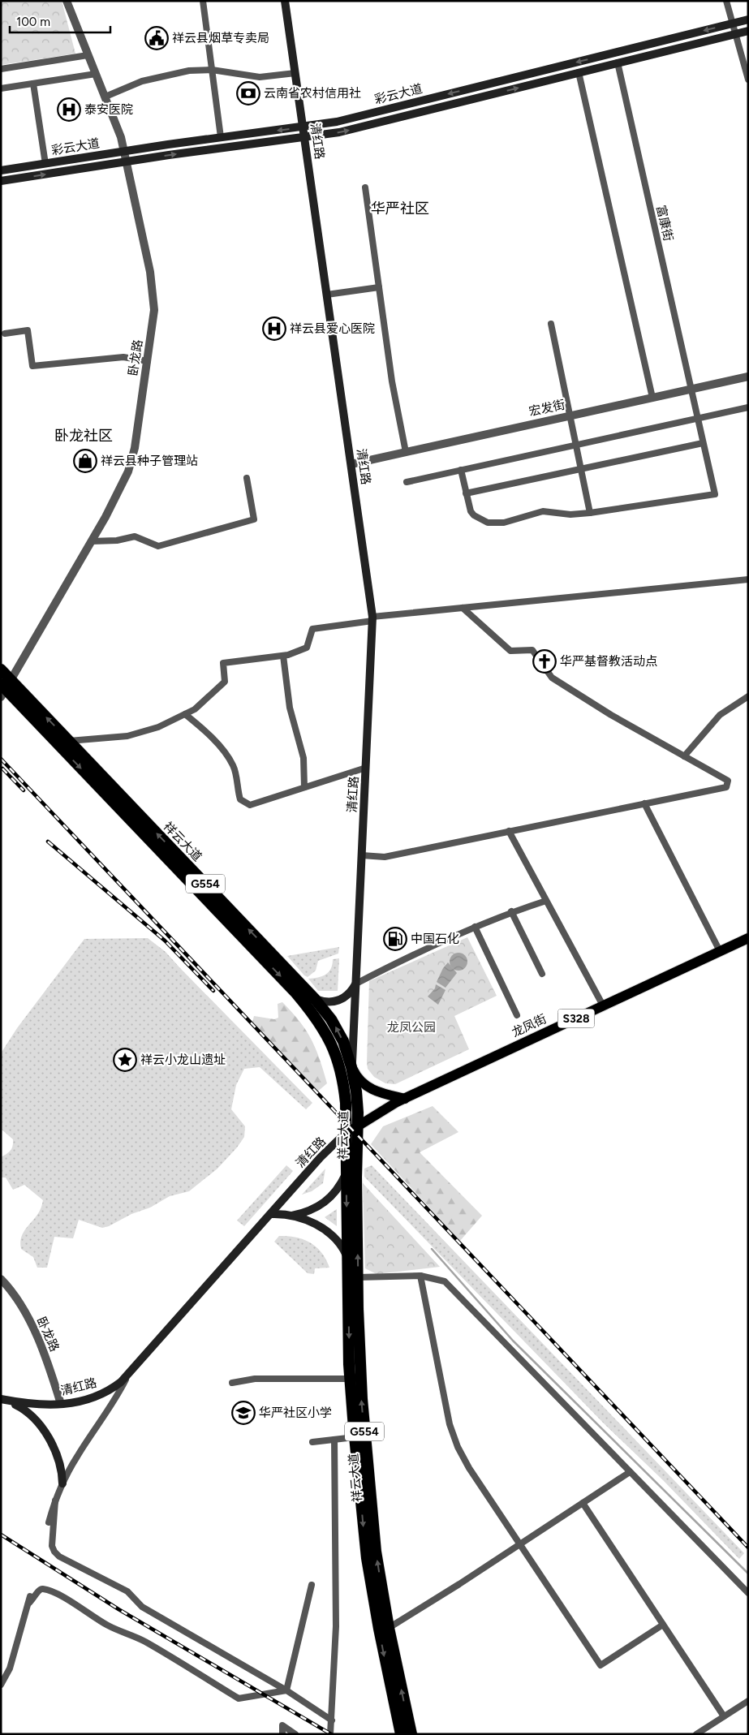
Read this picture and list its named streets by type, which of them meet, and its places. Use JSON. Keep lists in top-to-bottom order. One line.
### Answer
{"streets":{"highway":["祥云大道","G554"],"main road":["彩云大道","清红路","S328","龙凤街"],"street":["富康街","卧龙路","宏发街"]},"crossings":[["彩云大道","清红路"],["彩云大道","富康街"],["彩云大道","卧龙路"],["清红路","卧龙路"],["清红路","宏发街"],["清红路","祥云大道"],["清红路","龙凤街"],["富康街","宏发街"],["卧龙路","祥云大道"],["祥云大道","龙凤街"]],"districts":["华严社区","卧龙社区"],"parks":["龙凤公园"],"places":{"public building":["祥云县烟草专卖局"],"bank":["云南省农村信用社"],"hospital":["泰安医院","祥云县爱心医院"],"shop":["祥云县种子管理站"],"church":["华严基督教活动点"],"fuel station":["中国石化"],"place":["祥云小龙山遗址"],"school or university":["华严社区小学"]},"scale_bar":"100 m"}
